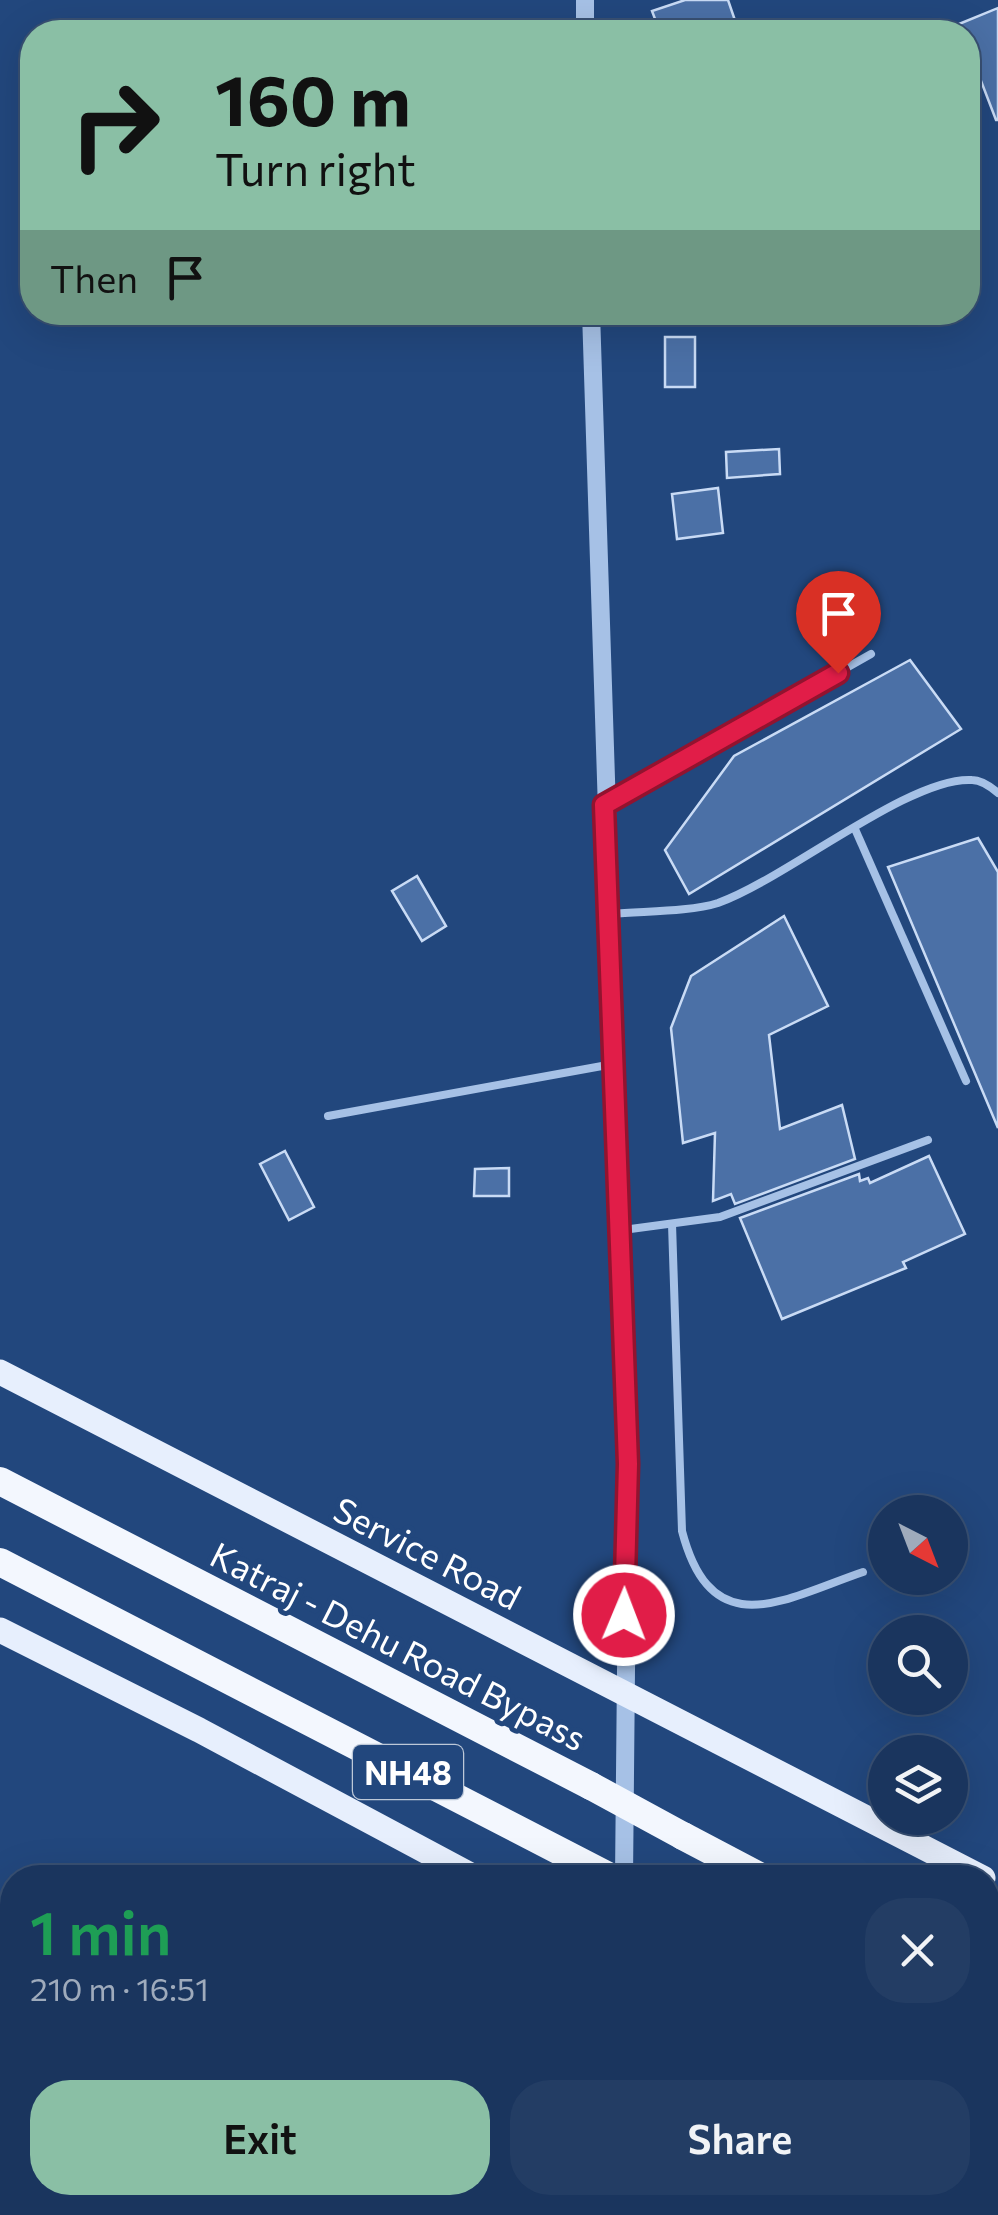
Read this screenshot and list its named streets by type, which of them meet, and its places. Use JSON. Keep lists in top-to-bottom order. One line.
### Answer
{"streets":{"highway":["Katraj - Dehu Road Bypass","NH48"],"main road":["Service Road"]},"north":"bottom right","page":{"turn":["160 m","Turn right"],"then":"Then","heading":["1 min","210 m · 16:51"],"buttons":["Exit","Share"]}}
